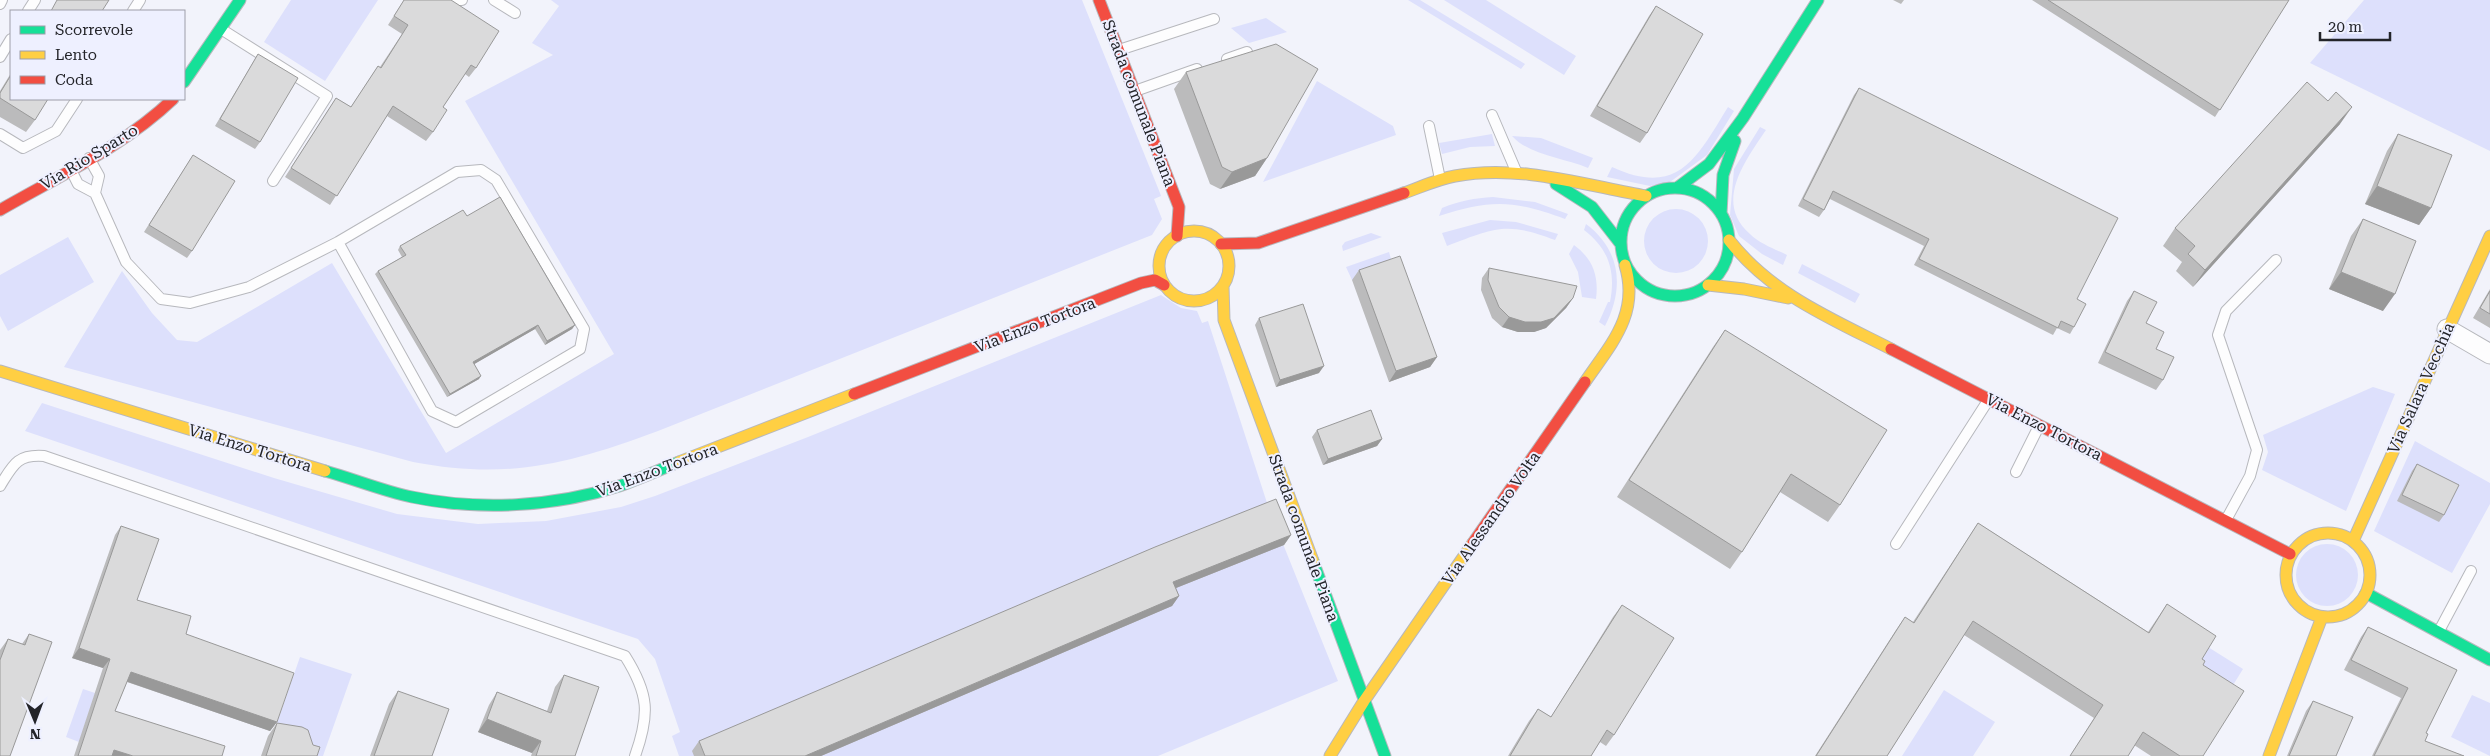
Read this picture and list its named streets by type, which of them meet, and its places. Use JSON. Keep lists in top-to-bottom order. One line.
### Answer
{"streets":{"street":["Strada comunale Piana","Via Rio Sparto","Via Enzo Tortora","Via Salara Vecchia","Via Alessandro Volta"]},"crossings":[["Strada comunale Piana","Via Enzo Tortora"],["Strada comunale Piana","Via Alessandro Volta"],["Via Enzo Tortora","Via Salara Vecchia"],["Via Enzo Tortora","Via Alessandro Volta"]],"legend":["Scorrevole","Lento","Coda"],"scale_bar":"20 m","north":"bottom"}
